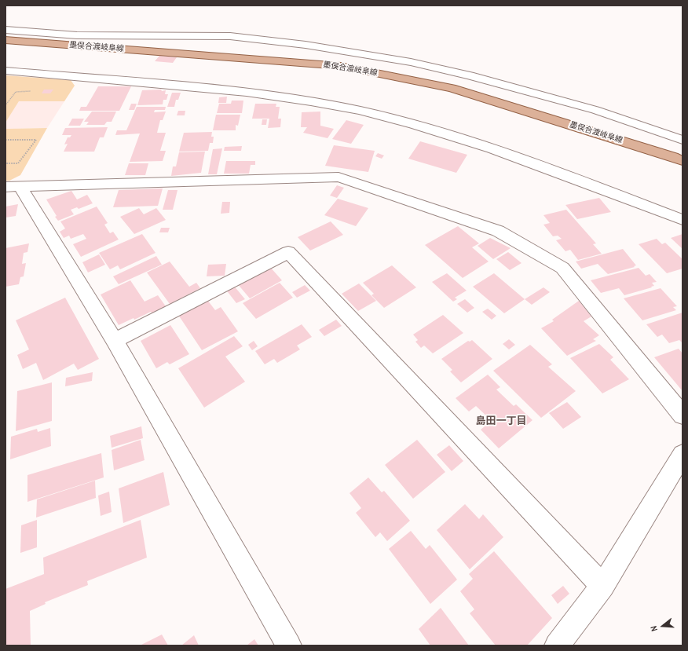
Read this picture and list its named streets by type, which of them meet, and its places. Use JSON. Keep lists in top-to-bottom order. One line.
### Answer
{"streets":{"main road":["墨俣合渡岐阜線"]},"districts":["島田一丁目"],"north":"left"}
